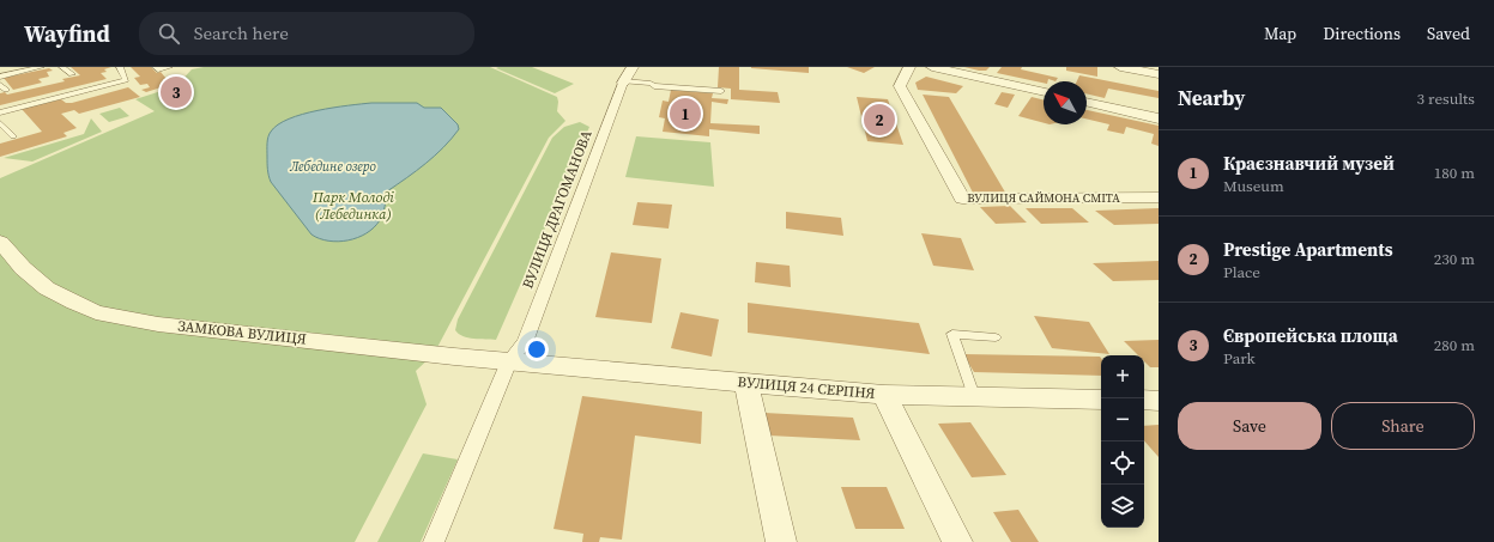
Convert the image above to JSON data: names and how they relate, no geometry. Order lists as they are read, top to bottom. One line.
{"streets":{"street":["ВУЛИЦЯ САЙМОНА СМІТА","ВУЛИЦЯ ДРАГОМАНОВА","ЗАМКОВА ВУЛИЦЯ","ВУЛИЦЯ 24 СЕРПНЯ"]},"crossings":[["ВУЛИЦЯ ДРАГОМАНОВА","ЗАМКОВА ВУЛИЦЯ"],["ВУЛИЦЯ ДРАГОМАНОВА","ВУЛИЦЯ 24 СЕРПНЯ"],["ЗАМКОВА ВУЛИЦЯ","ВУЛИЦЯ 24 СЕРПНЯ"]],"water":["Лебедине озеро"],"parks":["Парк Молоді (Лебединка)"],"north":"top left","page":{"header":"Wayfind","search":"Search here","nav":["Map","Directions","Saved"],"heading":["Nearby","3 results"],"pins":["3","1","2"],"list":[{"mark":"1","name":"Краєзнавчий музей","note":"Museum","value":"180 m"},{"mark":"2","name":"Prestige Apartments","note":"Place","value":"230 m"},{"mark":"3","name":"Європейська площа","note":"Park","value":"280 m"}],"map_buttons":["+","−"],"buttons":["Save","Share"]}}
